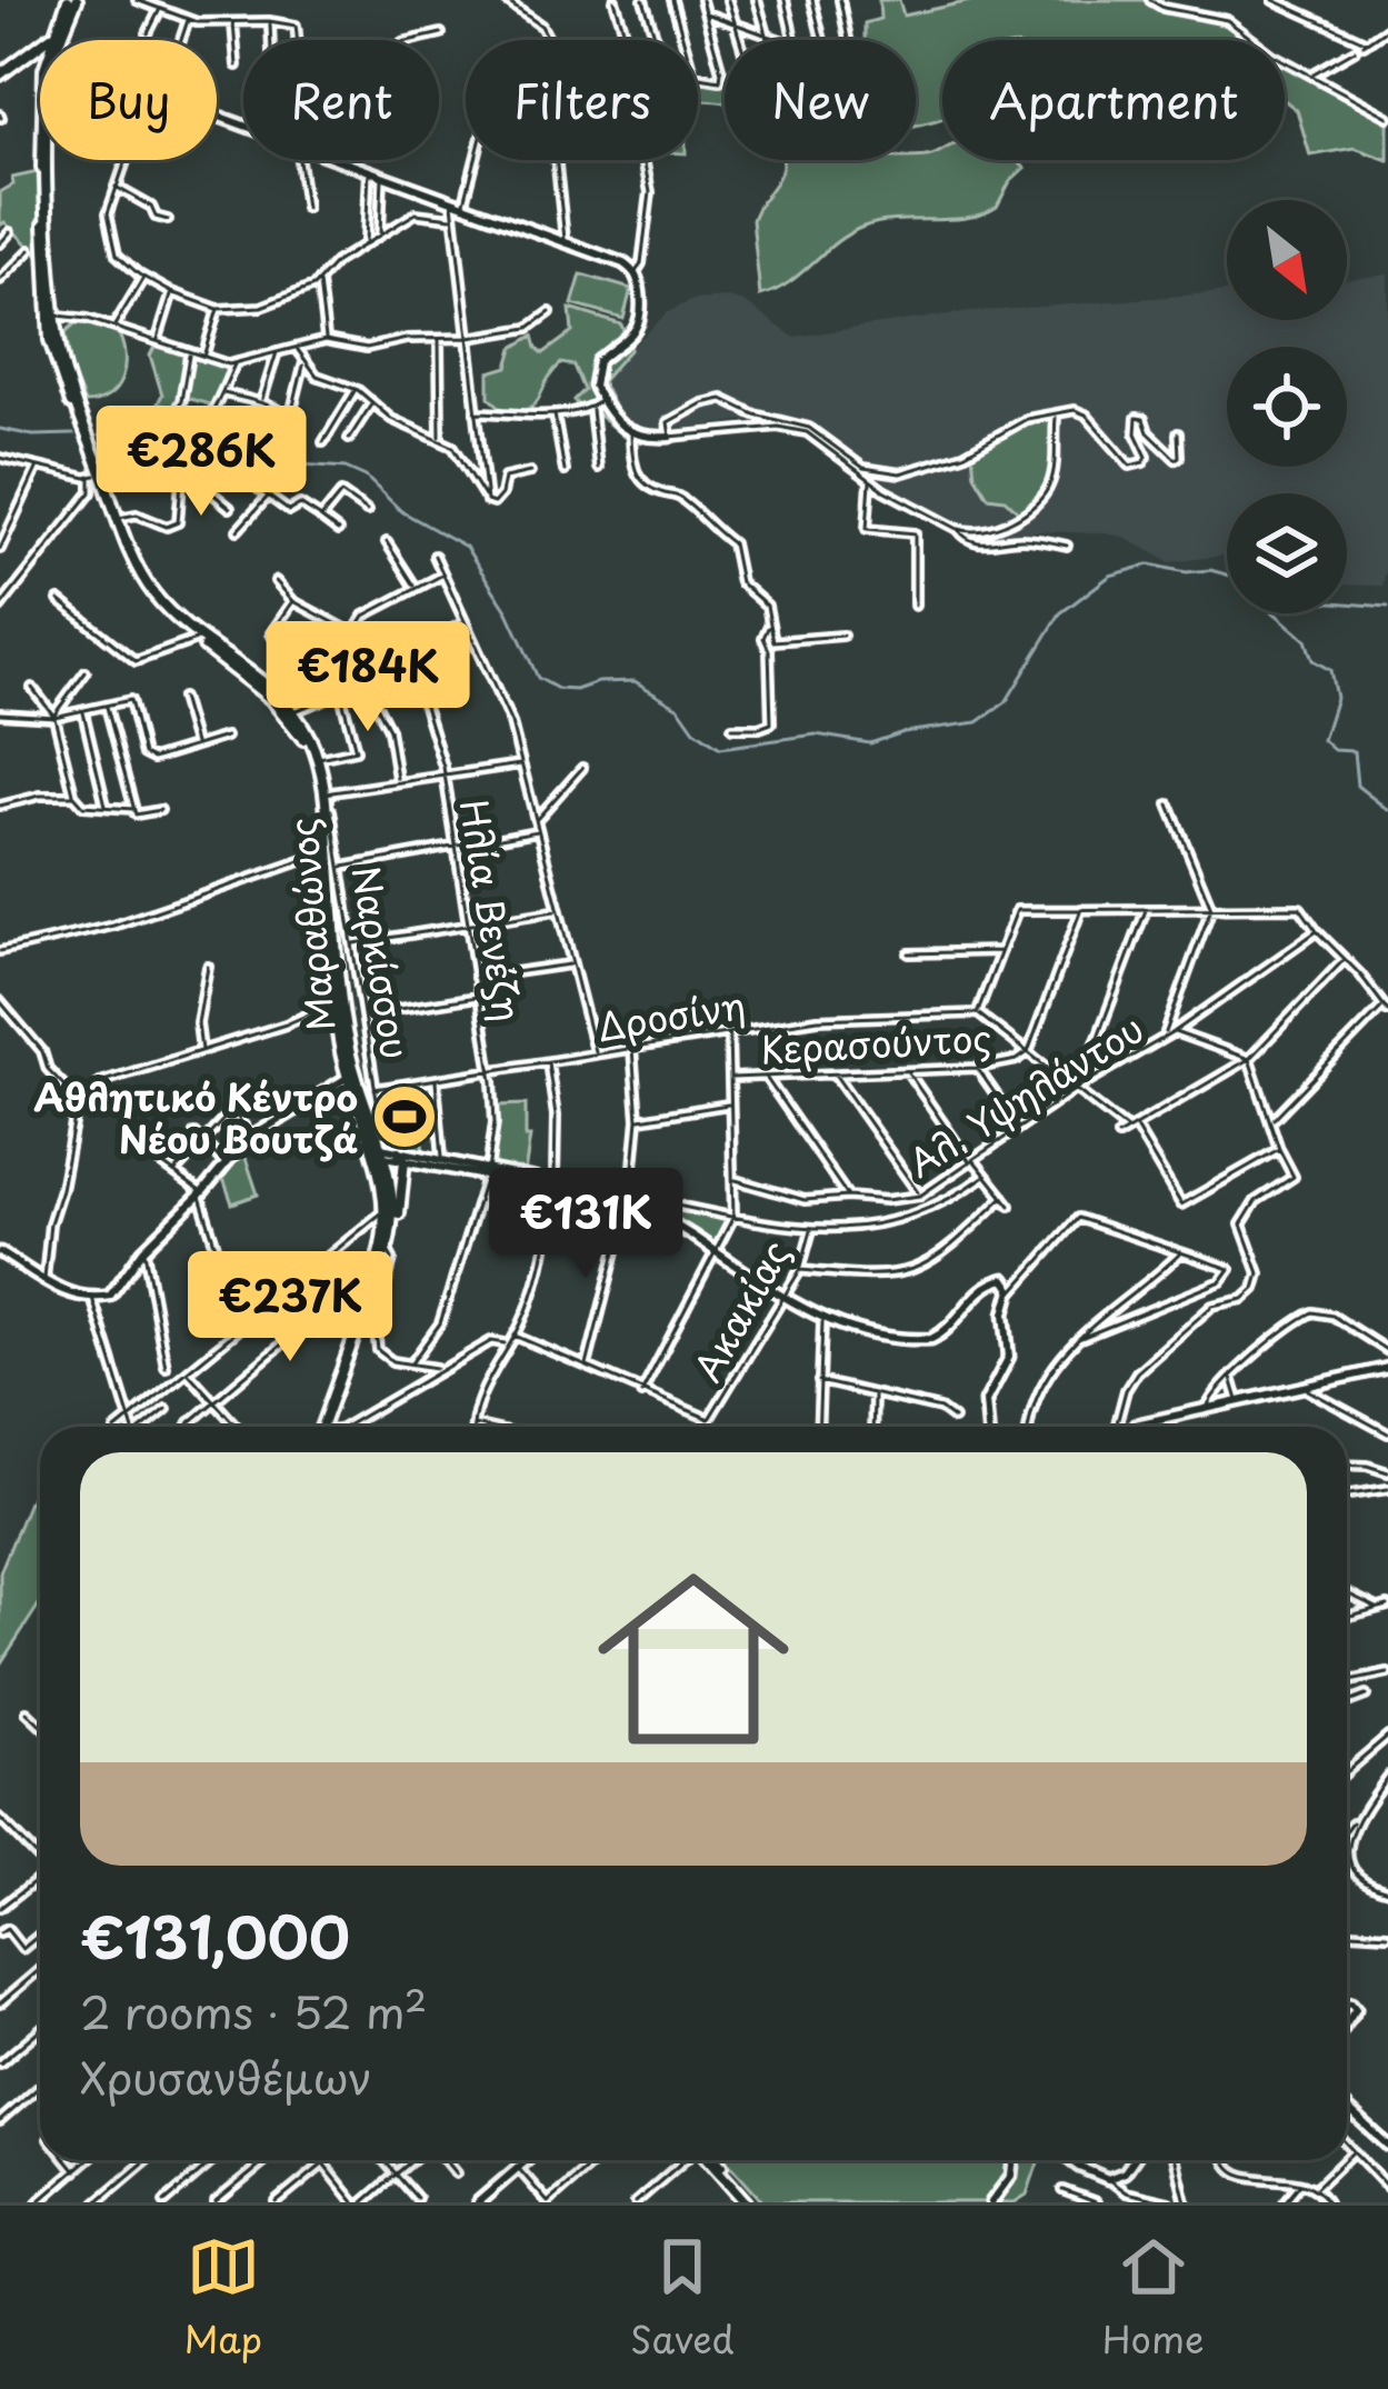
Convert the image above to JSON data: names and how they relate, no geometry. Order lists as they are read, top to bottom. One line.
{"streets":{"main road":["Μαραθώνος"],"street":["Ηλία Βενέζη","Ναρκίσσου","Δροσίνη","Κερασούντος","Αλ. Υψηλάντου","Ακακίας"]},"crossings":[["Ηλία Βενέζη","Δροσίνη"],["Μαραθώνος","Ναρκίσσου"],["Ναρκίσσου","Δροσίνη"]],"places":{"sports":["Αθλητικό Κέντρο Νέου Βουτζά"]},"north":"bottom right","page":{"chip":["Buy","Rent","Filters","New","Apartment"],"price":["€286K","€184K","€131K","€237K"],"list":[{"name":"€131,000","note":"2 rooms · 52 m² · Χρυσανθέμων"}],"tabs":["Map","Saved","Home"]}}
